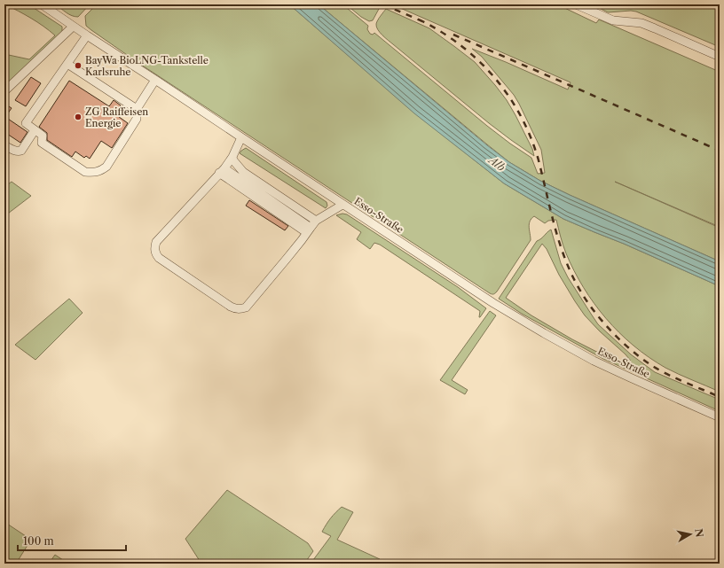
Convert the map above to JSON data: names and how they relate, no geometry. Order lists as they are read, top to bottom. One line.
{"streets":{"street":["Esso-Straße"]},"water":["Alb"],"places":["BayWa BioLNG-Tankstelle Karlsruhe","ZG Raiffeisen Energie"],"scale_bar":"100 m","north":"right"}
